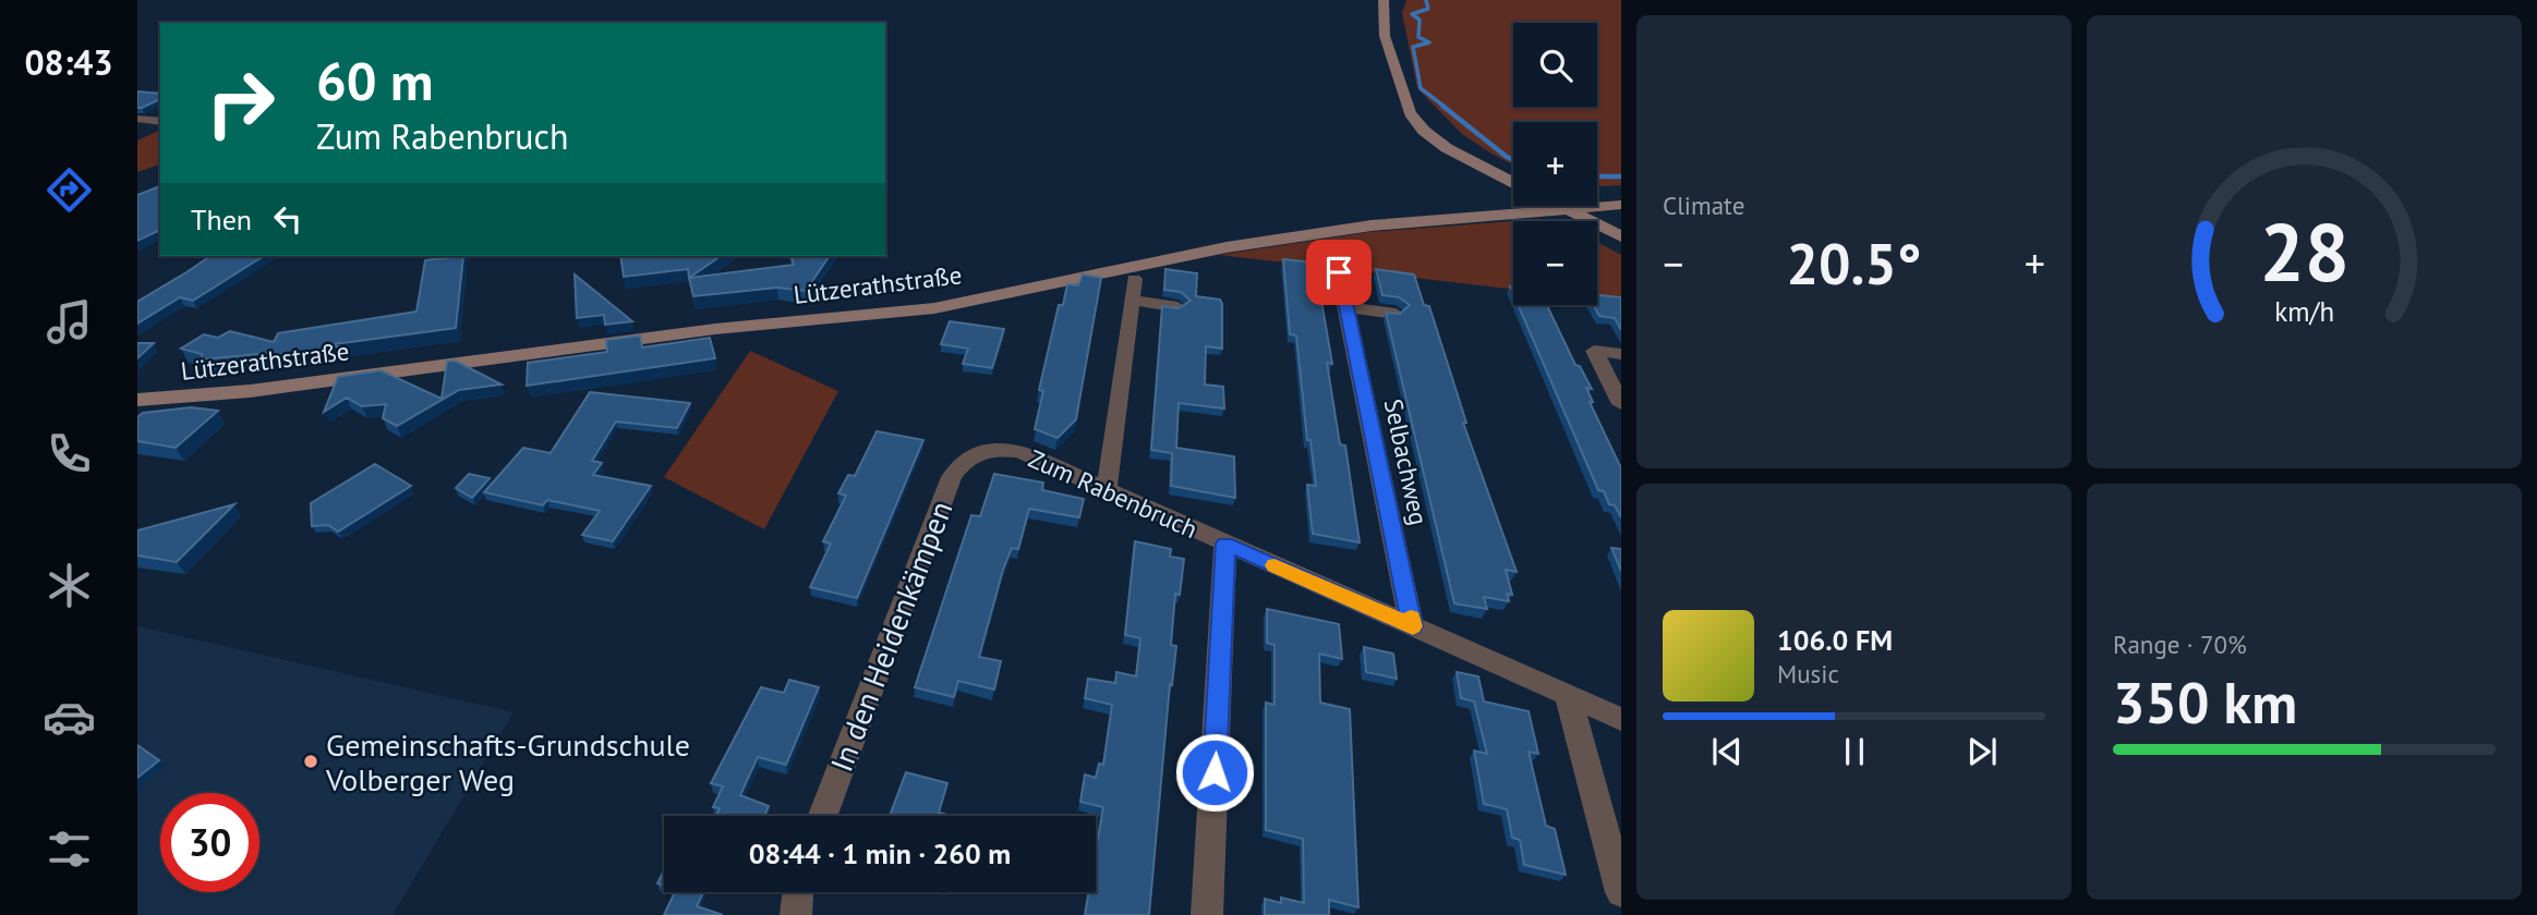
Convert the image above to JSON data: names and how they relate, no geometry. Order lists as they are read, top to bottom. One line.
{"streets":{"street":["Lützerathstraße","Selbachweg","Zum Rabenbruch","In den Heidenkämpen"]},"crossings":[["Selbachweg","Zum Rabenbruch"],["Zum Rabenbruch","In den Heidenkämpen"]],"places":["Gemeinschafts-Grundschule Volberger Weg"],"page":{"tabs":"08:43","tile":["Climate",["Range · 70%","350 km"]],"map_buttons":["+","−"],"turn":["60 m","Zum Rabenbruch"],"then":"Then","heat":["−","20.5°","+"],"song":["106.0 FM","Music"],"limit":"30","trip":"08:44 · 1 min · 260 m","gauge":["28","km/h"]}}
